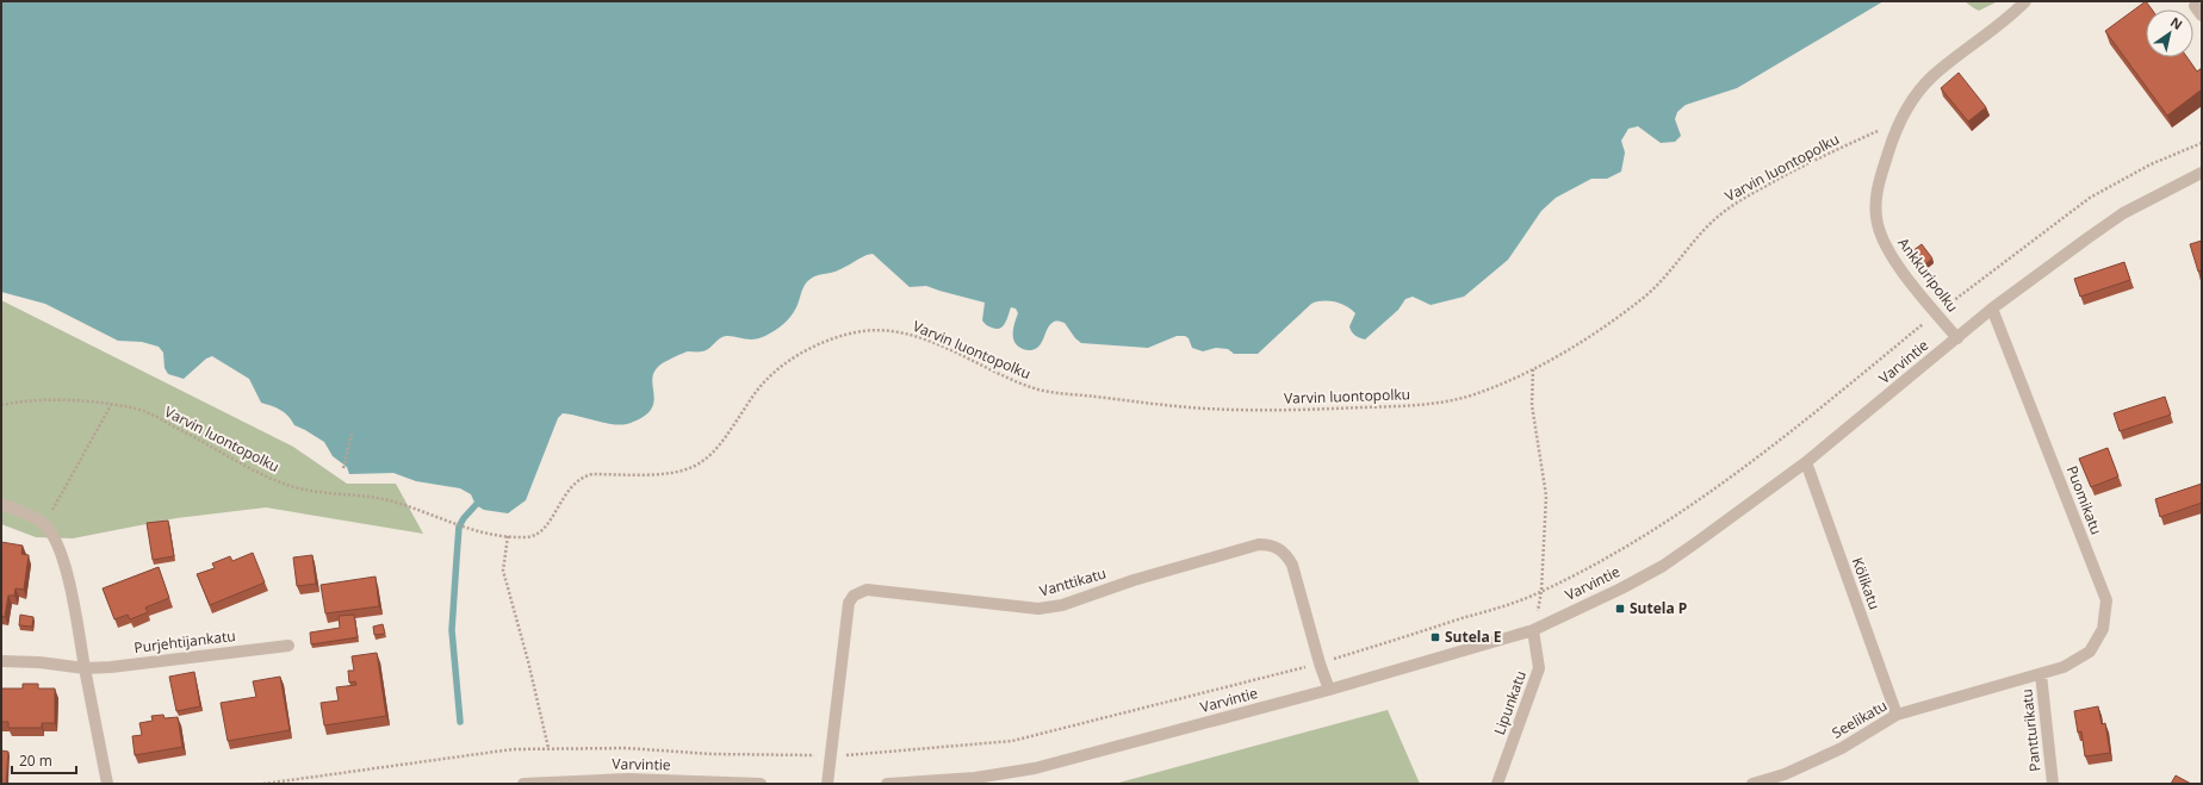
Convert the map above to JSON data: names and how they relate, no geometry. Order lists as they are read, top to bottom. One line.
{"streets":{"street":["Ankkuripolku","Varvintie","Puomikatu","Vanttikatu","Kölikatu","Purjehtijankatu","Lipunkatu","Seelikatu","Pantturikatu"],"path":["Varvin luontopolku"]},"crossings":[["Varvin luontopolku","Ankkuripolku"],["Ankkuripolku","Varvintie"],["Varvintie","Puomikatu"],["Varvintie","Vanttikatu"],["Varvintie","Kölikatu"],["Varvintie","Lipunkatu"],["Puomikatu","Seelikatu"],["Puomikatu","Pantturikatu"],["Kölikatu","Seelikatu"],["Seelikatu","Pantturikatu"]],"places":{"transit":["Sutela P","Sutela E"]},"scale_bar":"20 m","north":"top right"}
